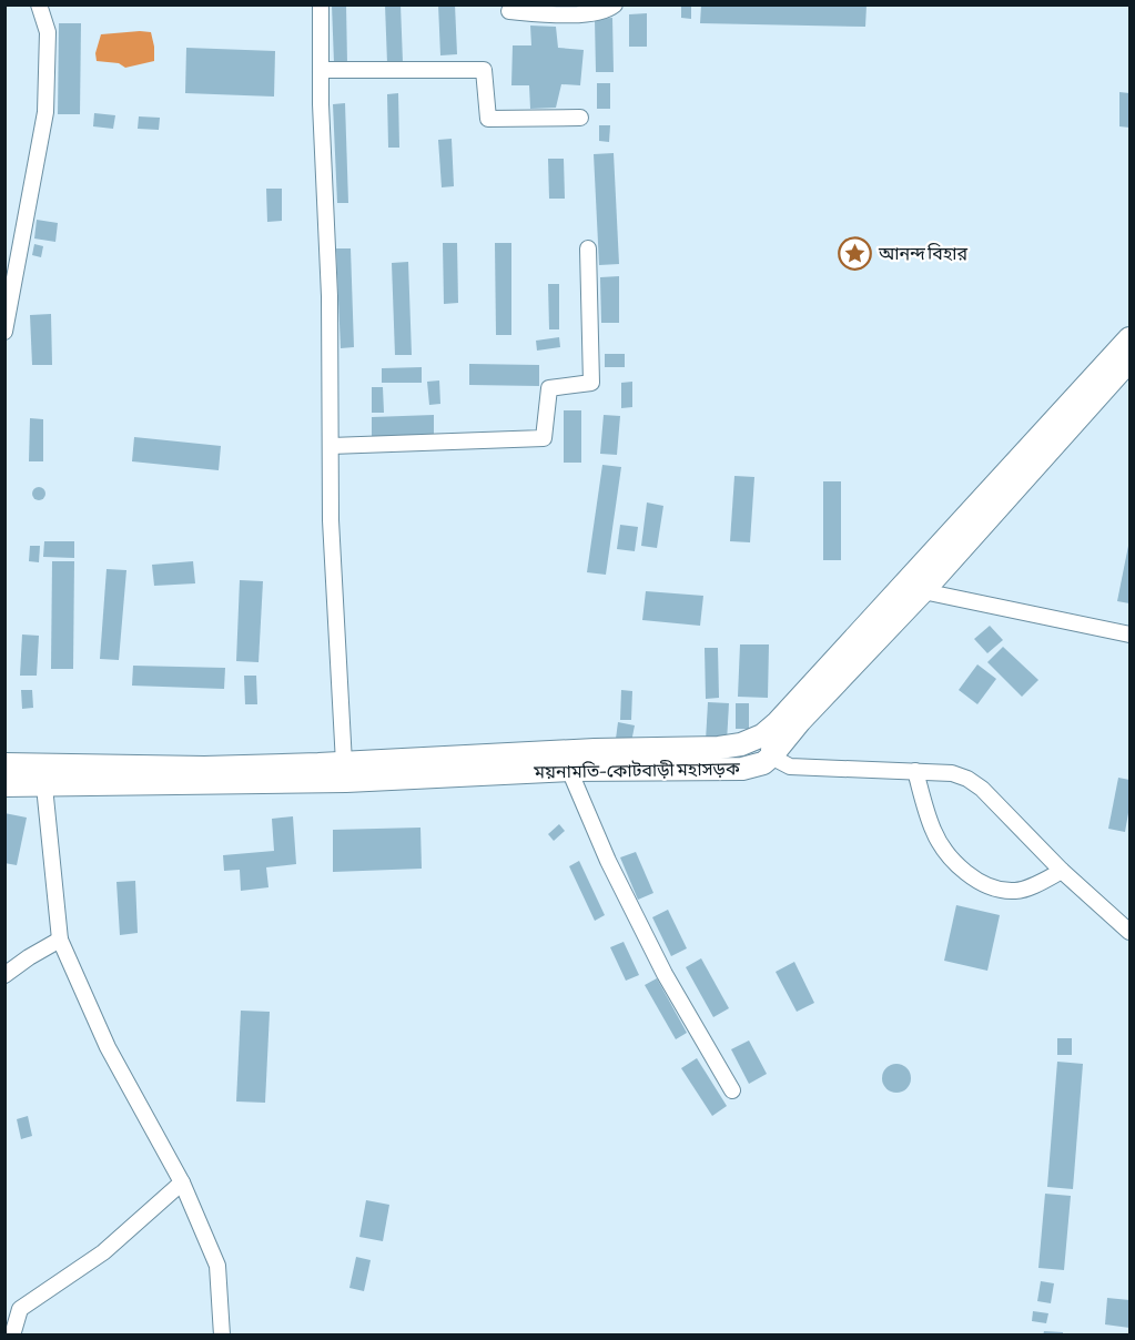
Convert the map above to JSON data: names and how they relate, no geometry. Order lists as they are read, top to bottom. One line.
{"streets":{"main road":["ময়নামতি–কোটবাড়ী মহাসড়ক"]},"places":{"place":["আনন্দ বিহার"]}}
